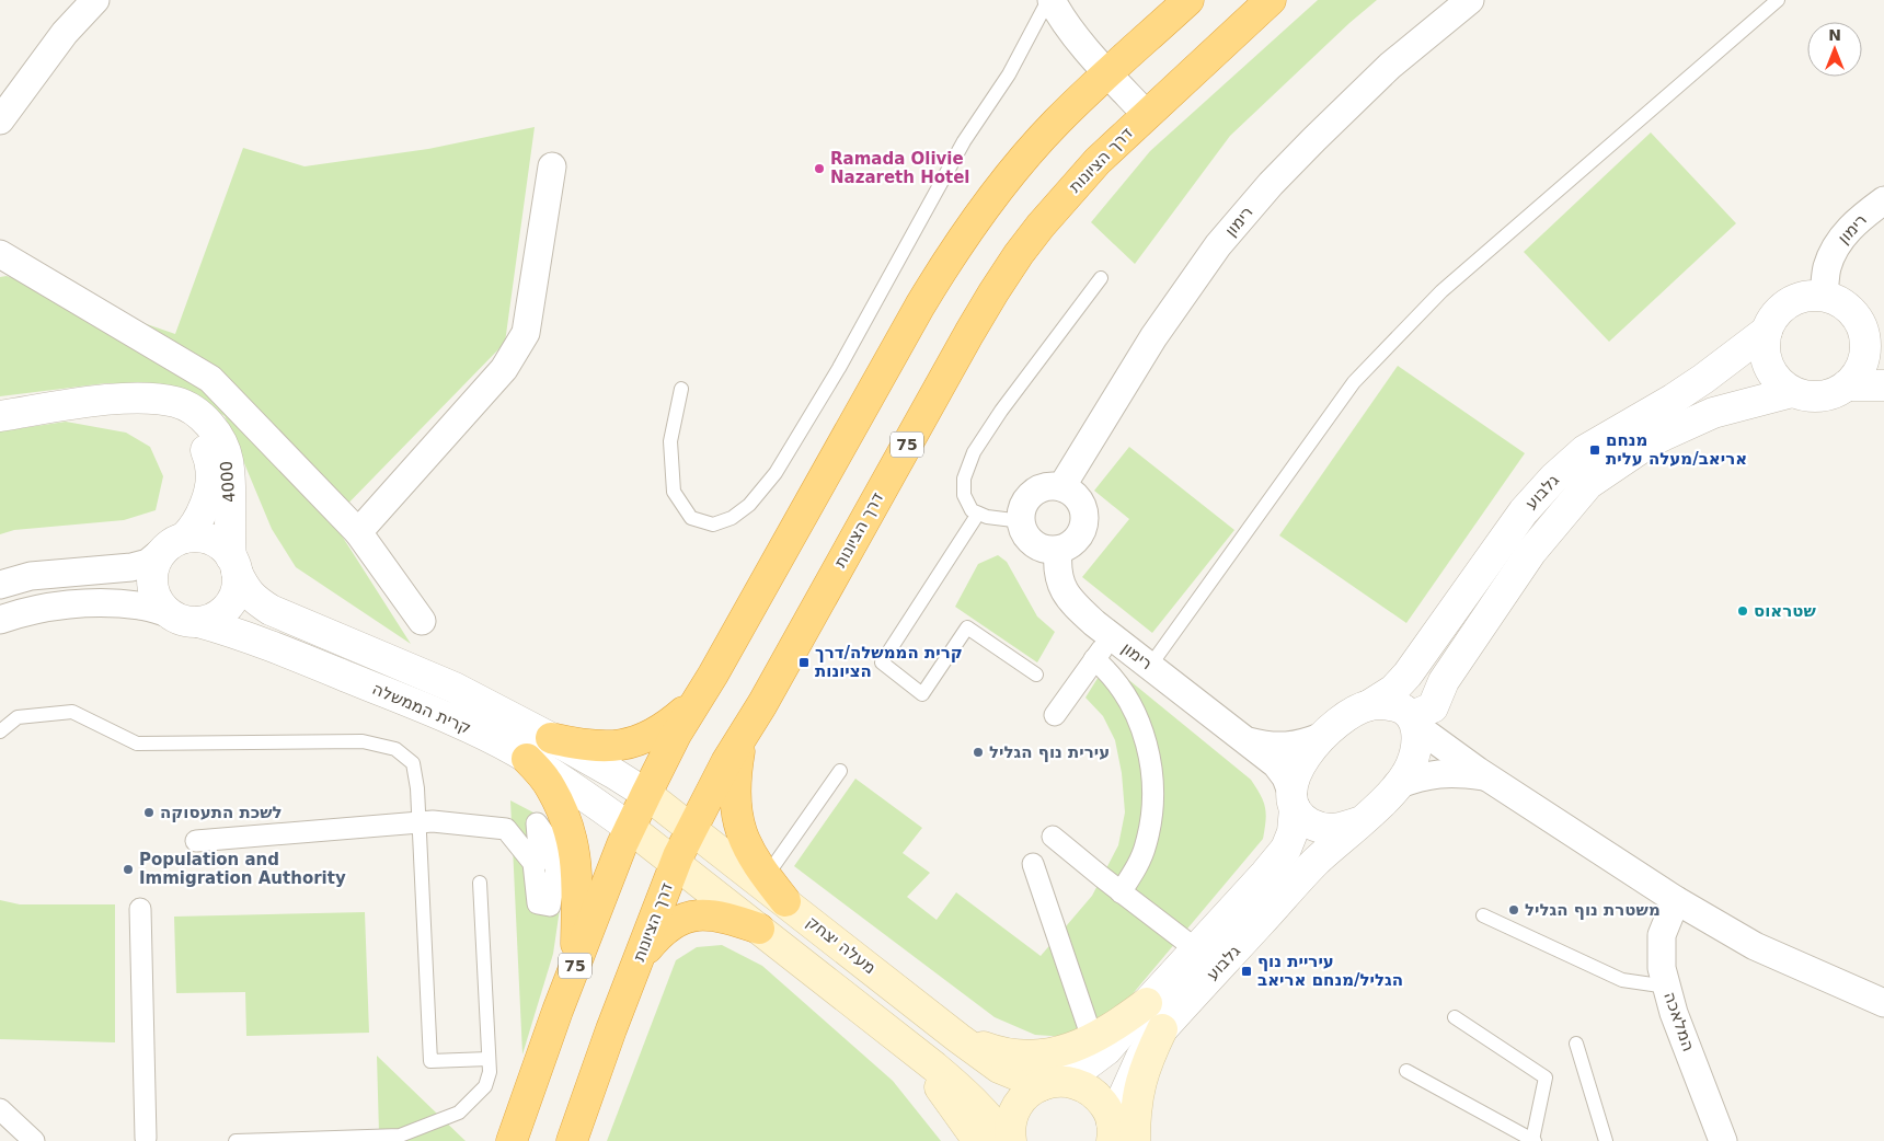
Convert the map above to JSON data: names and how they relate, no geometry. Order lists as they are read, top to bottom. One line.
{"streets":{"highway":["דרך הציונות","75"],"main road":["מעלה יצחק"],"street":["רימון","4000","גלבוע","קרית הממשלה","המלאכה"]},"crossings":[["דרך הציונות","מעלה יצחק"],["רימון","גלבוע"],["75","קרית הממשלה"],["75","מעלה יצחק"],["4000","קרית הממשלה"],["גלבוע","מעלה יצחק"],["קרית הממשלה","מעלה יצחק"]],"places":{"other":["Ramada Olivie Nazareth Hotel","שטראוס","עירית נוף הגליל","לשכת התעסוקה","Population and Immigration Authority","משטרת נוף הגליל"],"transit":["מנחם אריאב/מעלה עלית","קרית הממשלה/דרך הציונות","עיריית נוף הגליל/מנחם אריאב"]},"north":"top"}
